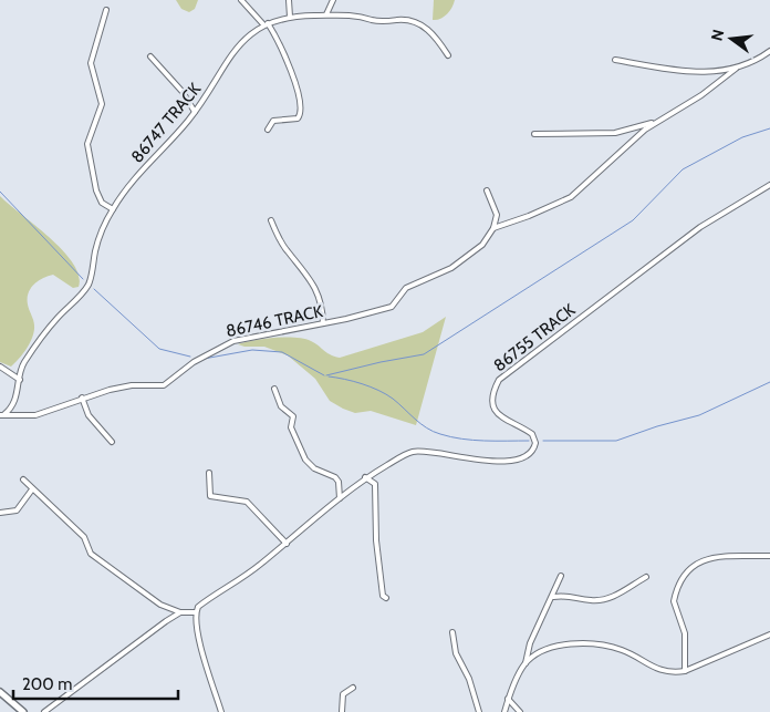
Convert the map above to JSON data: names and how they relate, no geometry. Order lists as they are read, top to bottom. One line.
{"streets":{"street":["86747 TRACK","86746 TRACK","86755 TRACK"]},"crossings":[["86747 TRACK","86746 TRACK"]],"scale_bar":"200 m","north":"left"}
